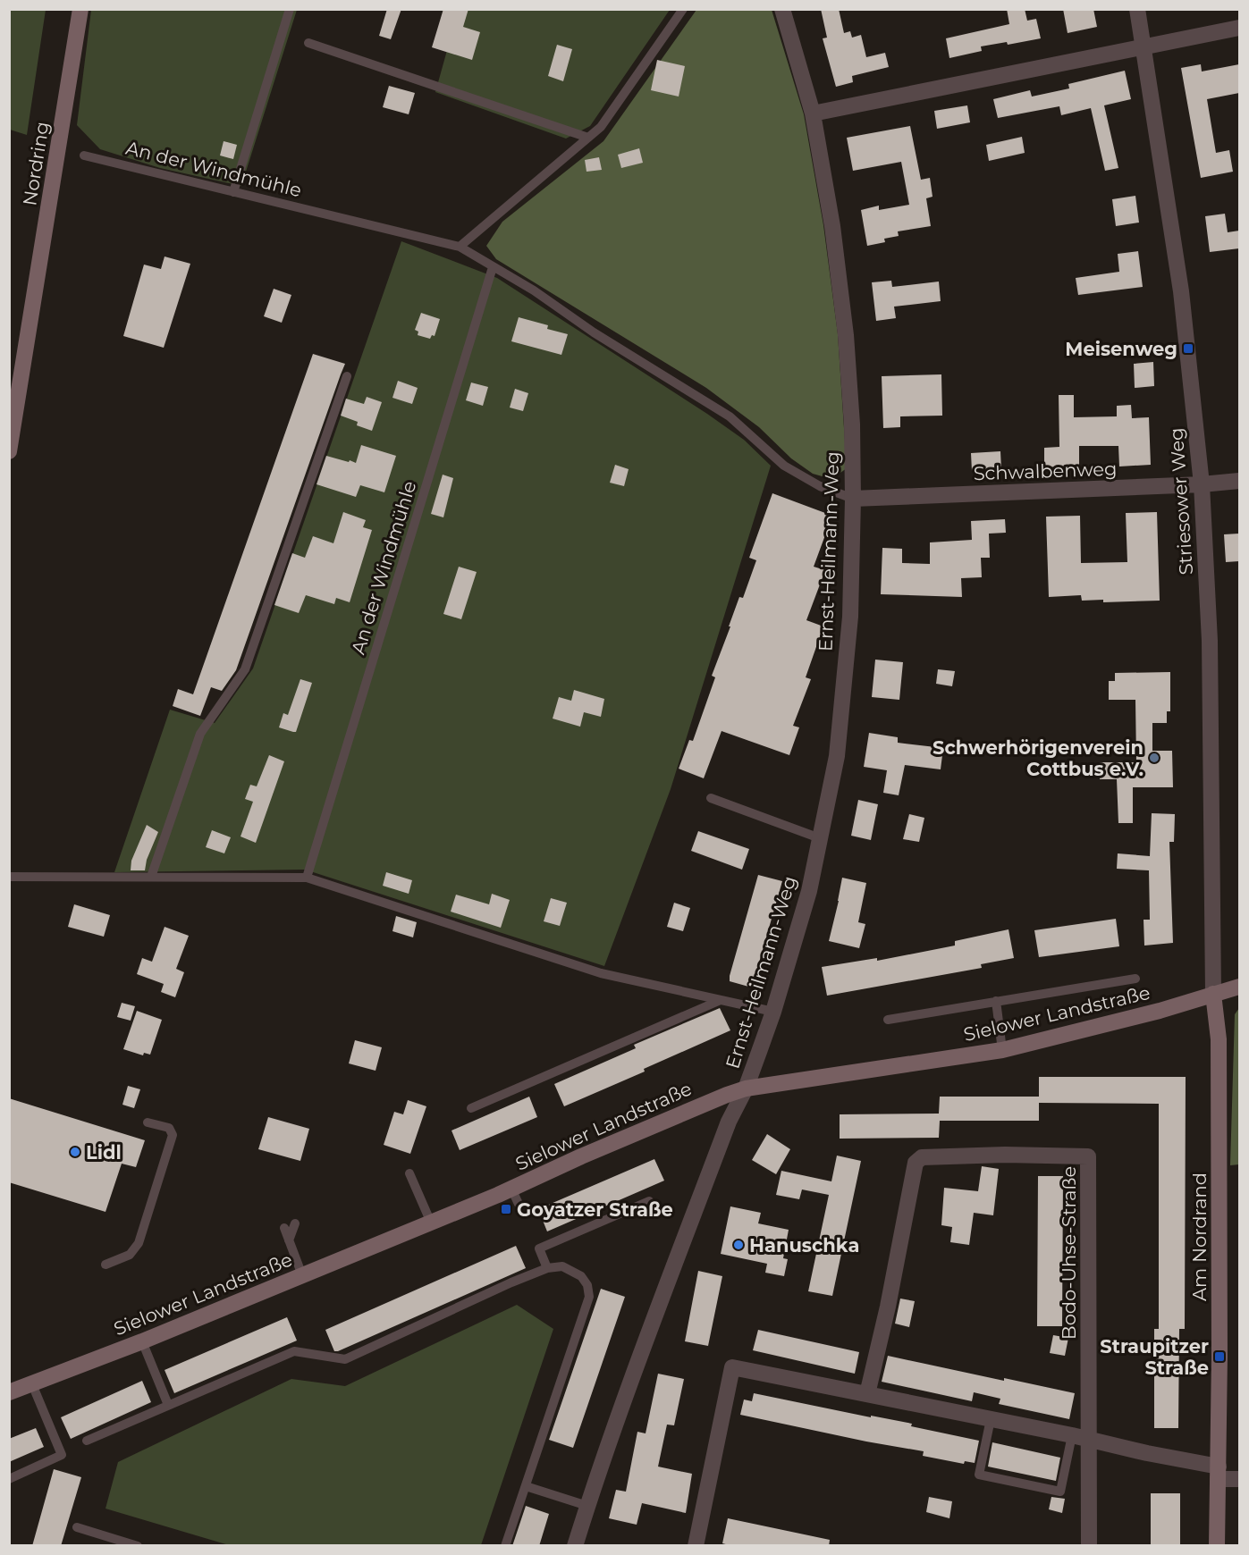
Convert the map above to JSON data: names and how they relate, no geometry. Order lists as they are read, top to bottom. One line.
{"streets":{"main road":["Nordring","Sielower Landstraße","Am Nordrand"],"street":["Schwalbenweg","Striesower Weg","Ernst-Heilmann-Weg","Bodo-Uhse-Straße"],"lane":["An der Windmühle"]},"crossings":[["An der Windmühle","Schwalbenweg"],["An der Windmühle","Ernst-Heilmann-Weg"],["Schwalbenweg","Striesower Weg"],["Schwalbenweg","Ernst-Heilmann-Weg"],["Striesower Weg","Sielower Landstraße"],["Striesower Weg","Am Nordrand"],["Ernst-Heilmann-Weg","Sielower Landstraße"],["Sielower Landstraße","Am Nordrand"]],"places":{"transit":["Meisenweg","Goyatzer Straße","Straupitzer Straße"],"other":["Schwerhörigenverein Cottbus e.V.","Lidl","Hanuschka"]}}
